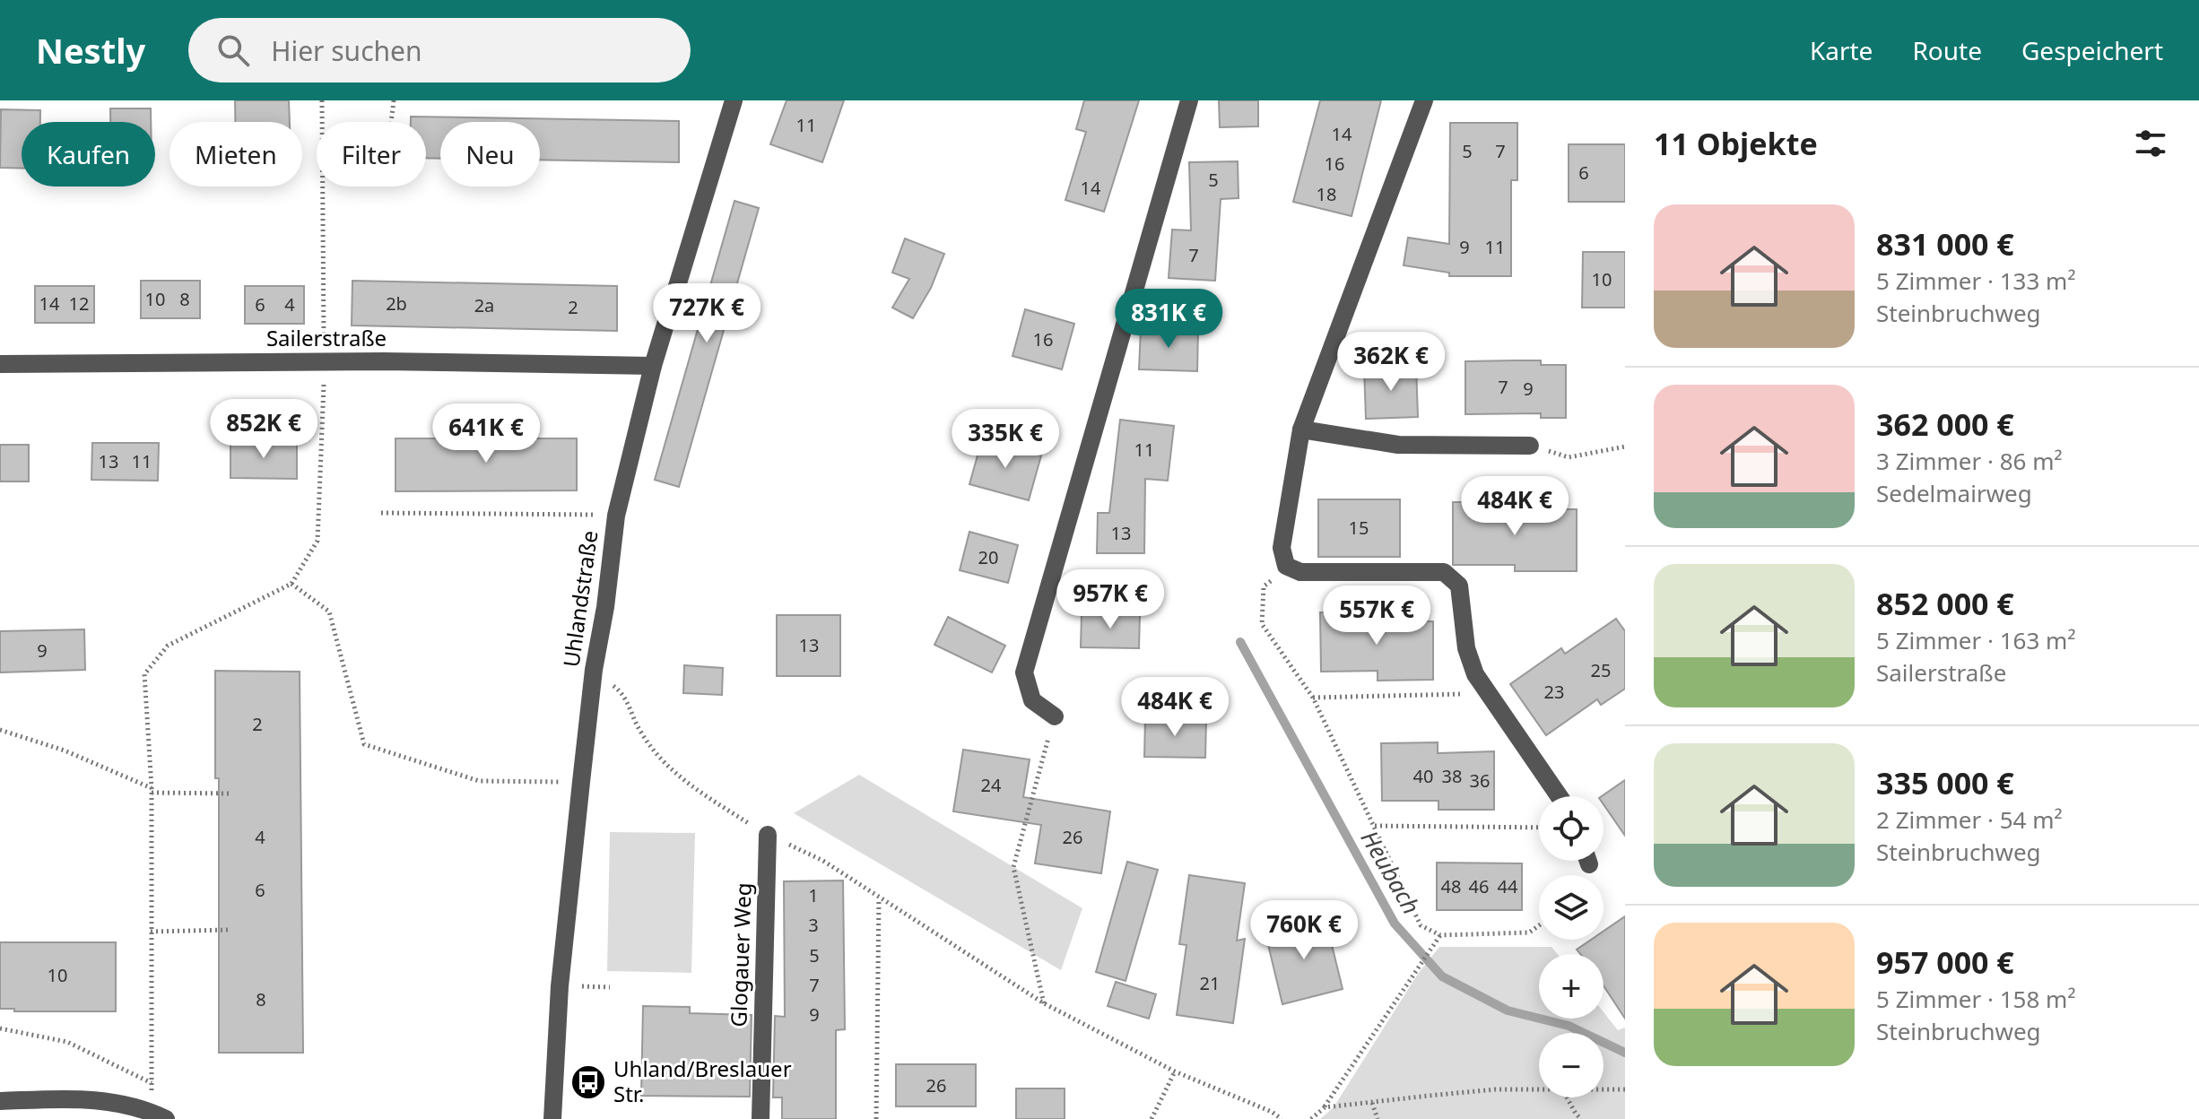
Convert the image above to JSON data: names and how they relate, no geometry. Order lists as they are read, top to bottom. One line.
{"streets":{"street":["Sailerstraße","Uhlandstraße","Glogauer Weg"]},"crossings":[["Sailerstraße","Uhlandstraße"]],"water":["Heubach"],"places":{"bus stop":["Uhland/Breslauer Str."]},"house_numbers":["11","14","5","7","16","6","5","14","18","9","11","7","10","10","8","14","12","2b","6","4","2a","2","16","7","9","11","13","11","15","13","20","13","9","25","23","2","40","38","36","24","4","26","48","46","44","6","1","3","5","10","21","7","8","9","26"],"page":{"header":"Nestly","search":"Hier suchen","nav":["Karte","Route","Gespeichert"],"heading":"11 Objekte","chip":["Kaufen","Mieten","Filter","Neu"],"list":[{"name":"831 000 €","note":"5 Zimmer · 133 m² · Steinbruchweg"},{"name":"362 000 €","note":"3 Zimmer · 86 m² · Sedelmairweg"},{"name":"852 000 €","note":"5 Zimmer · 163 m² · Sailerstraße"},{"name":"335 000 €","note":"2 Zimmer · 54 m² · Steinbruchweg"},{"name":"957 000 €","note":"5 Zimmer · 158 m² · Steinbruchweg"}],"price":["727K €","831K €","362K €","852K €","641K €","335K €","484K €","957K €","557K €","484K €","760K €"],"map_buttons":["+","−"]}}
